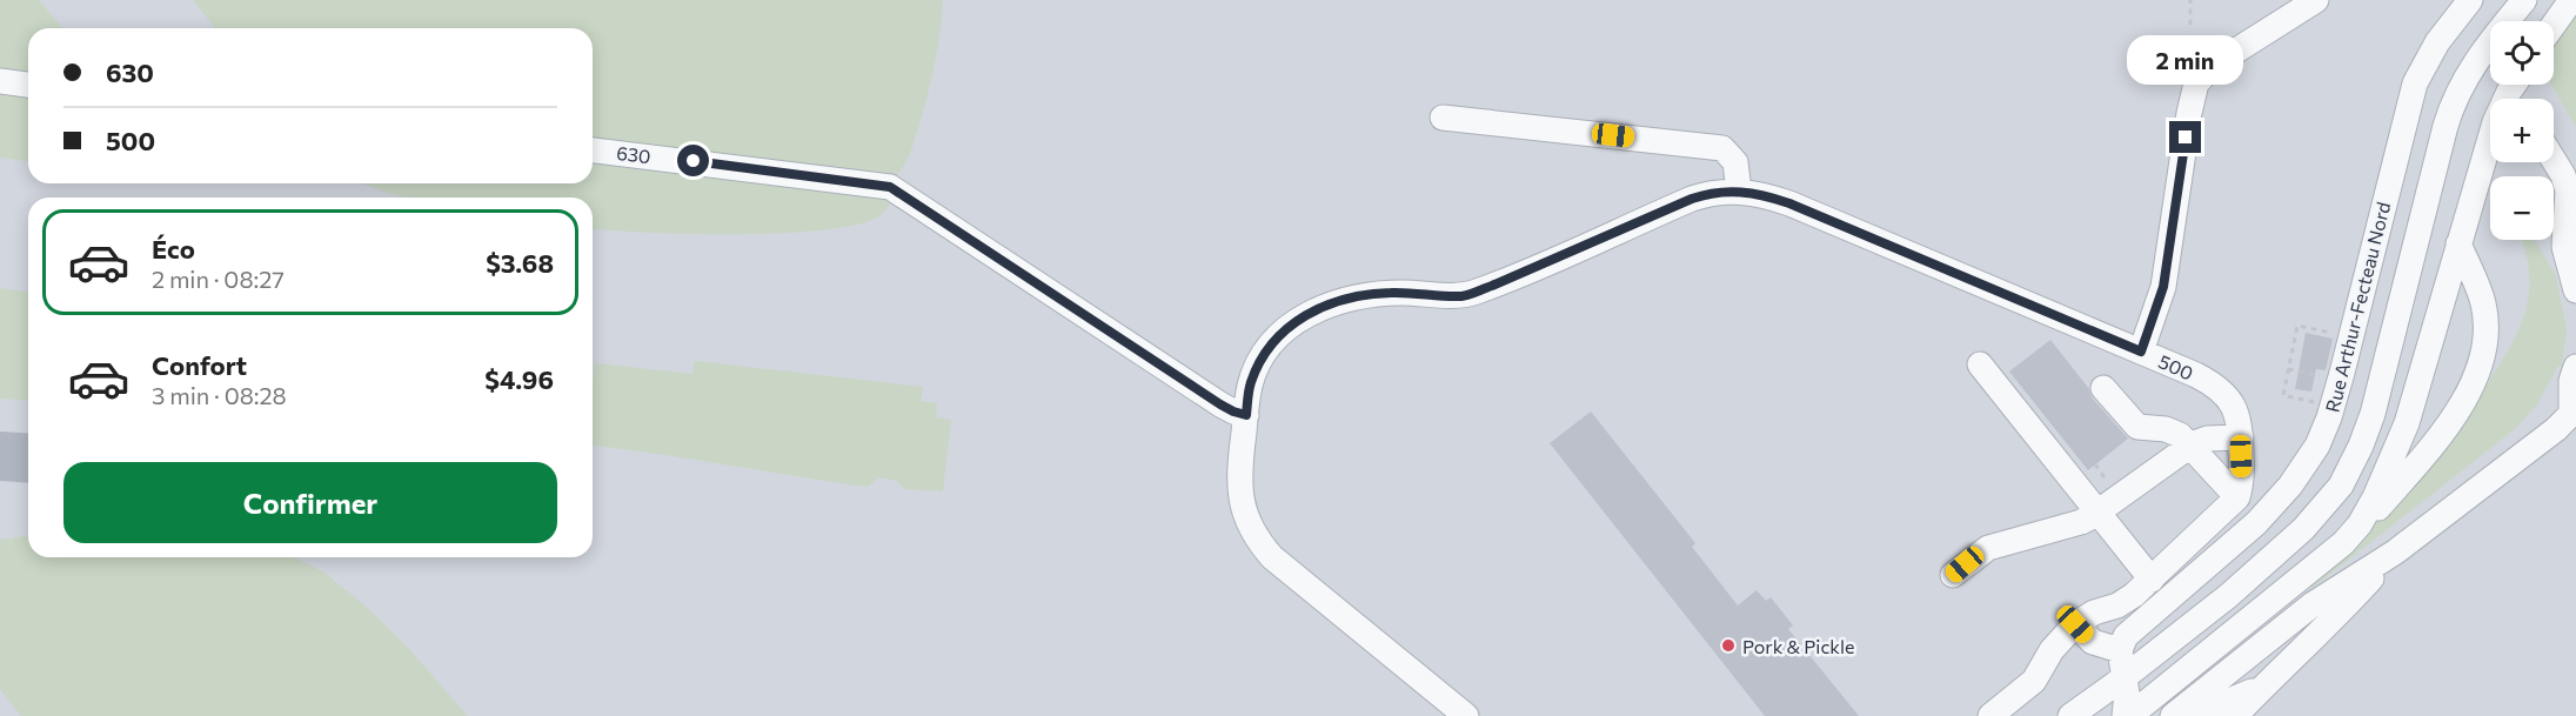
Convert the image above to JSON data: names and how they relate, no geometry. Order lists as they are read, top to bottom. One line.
{"streets":{"street":["630","Rue Arthur-Fecteau Nord","500"]},"crossings":[["630","500"]],"places":["Pork & Pickle"],"page":{"map_buttons":["+","−"],"banner":["630","500"],"bubble":"2 min","list":[{"name":"Éco","note":"2 min · 08:27","value":"$3.68"},{"name":"Confort","note":"3 min · 08:28","value":"$4.96"}],"buttons":"Confirmer"}}
